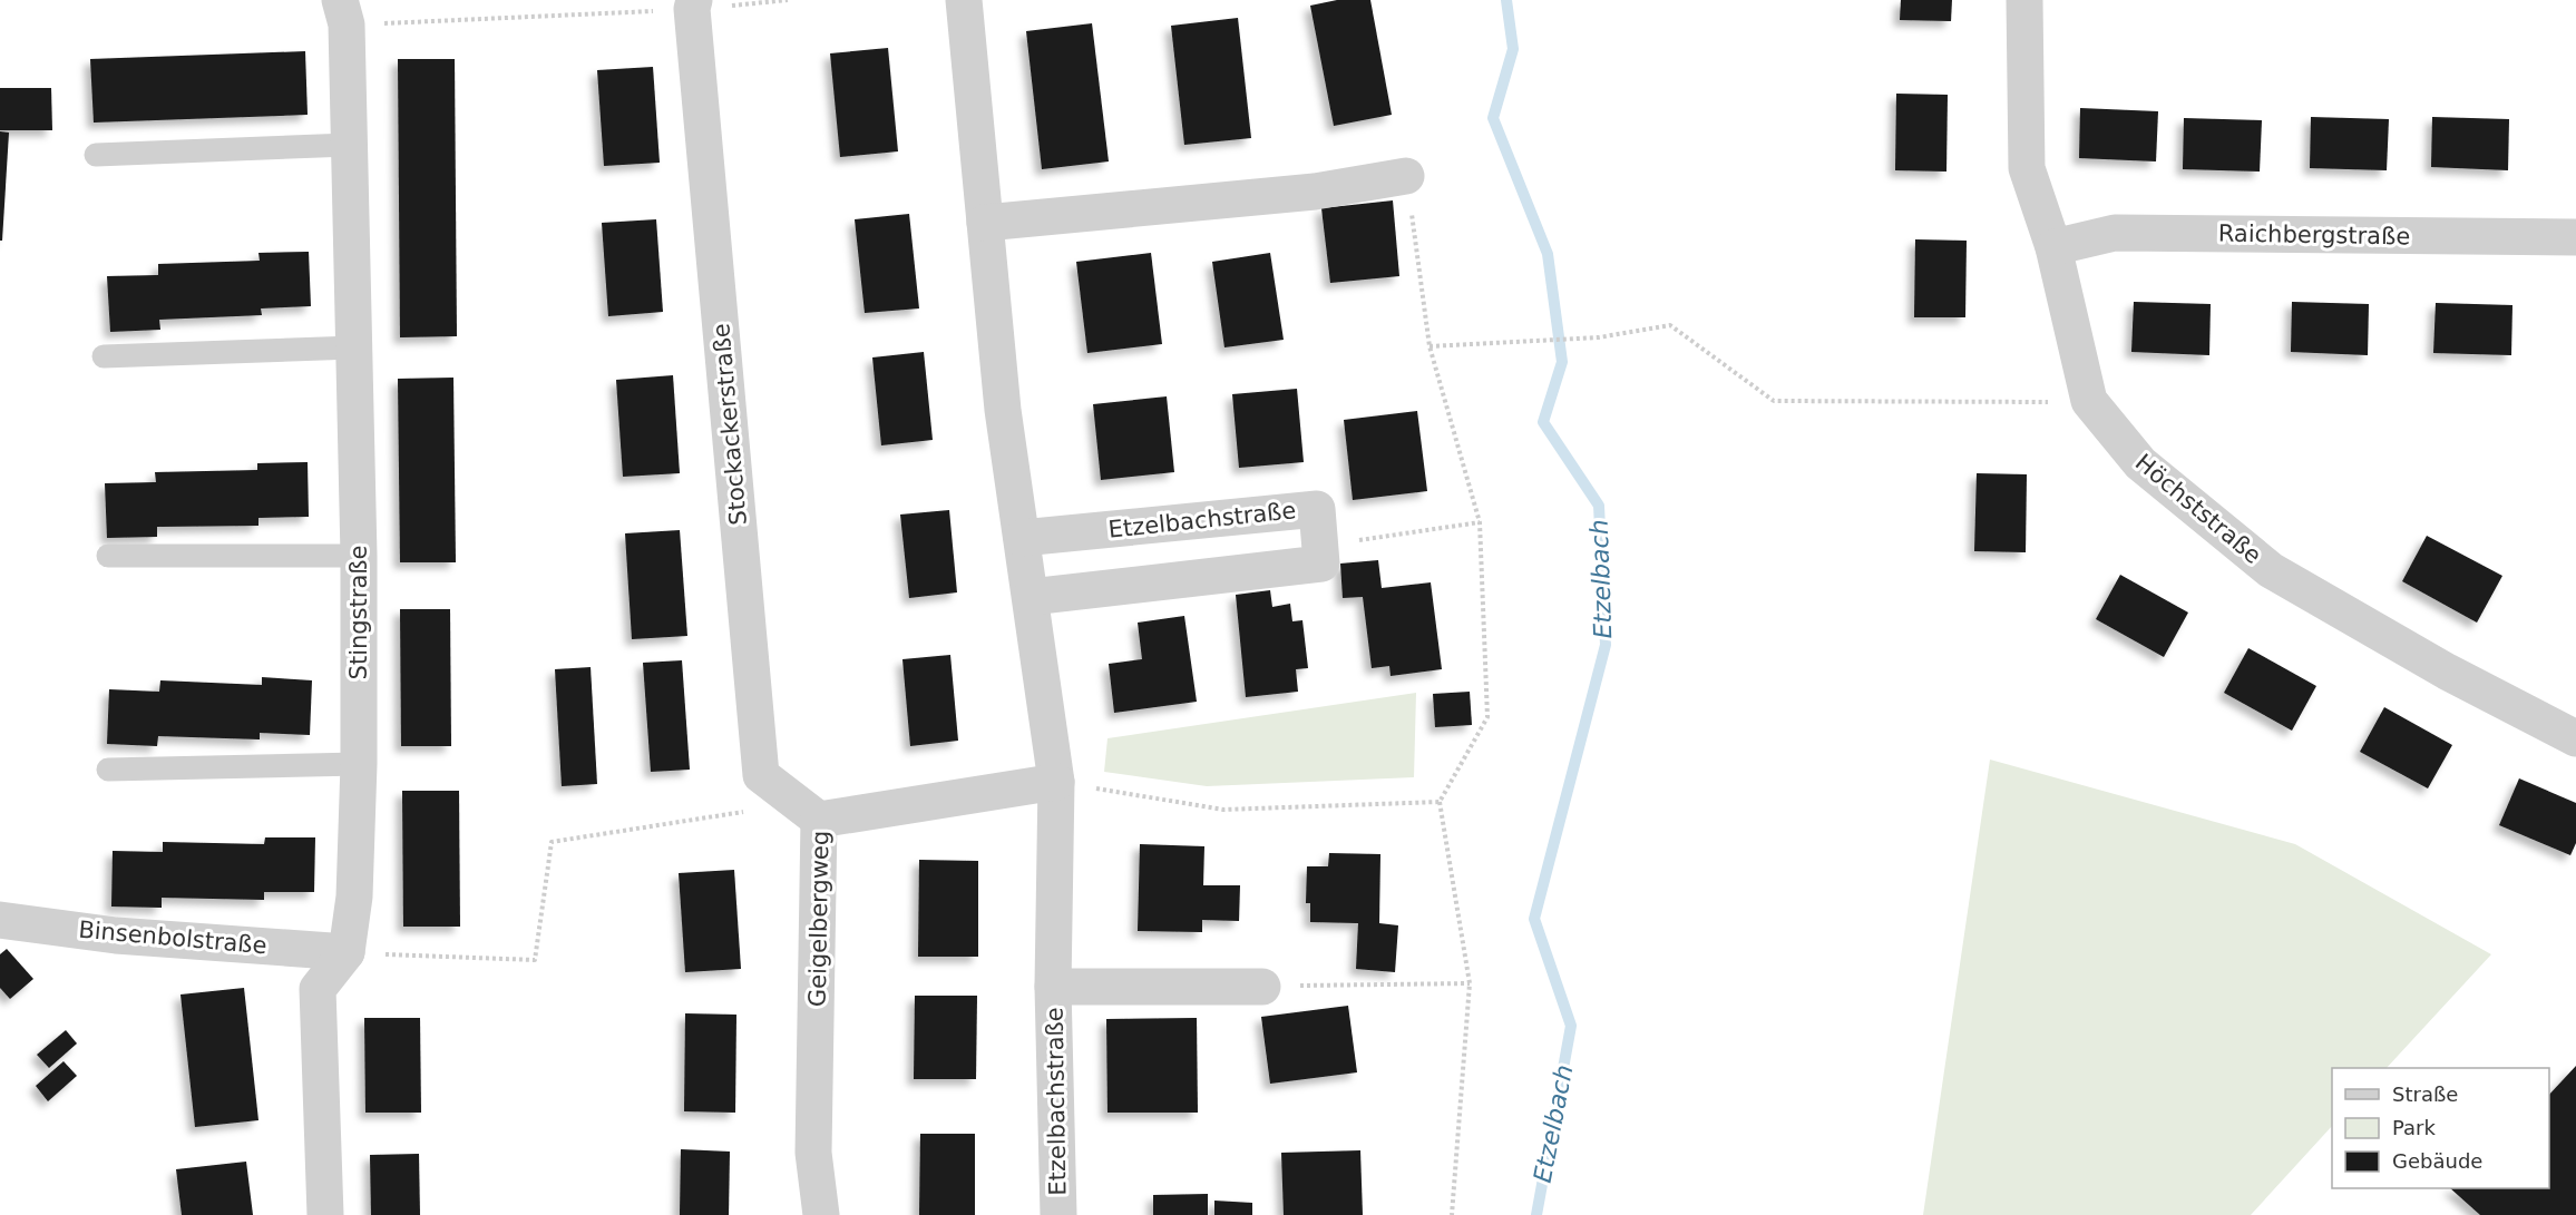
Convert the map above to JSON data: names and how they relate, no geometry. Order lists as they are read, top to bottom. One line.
{"streets":{"street":["Raichbergstraße","Stockackerstraße","Höchststraße","Etzelbachstraße","Stingstraße","Geigelbergweg","Binsenbolstraße"]},"crossings":[["Raichbergstraße","Höchststraße"],["Stockackerstraße","Geigelbergweg"],["Etzelbachstraße","Geigelbergweg"],["Stingstraße","Binsenbolstraße"]],"water":["Etzelbach"],"legend":["Straße","Park","Gebäude"]}
